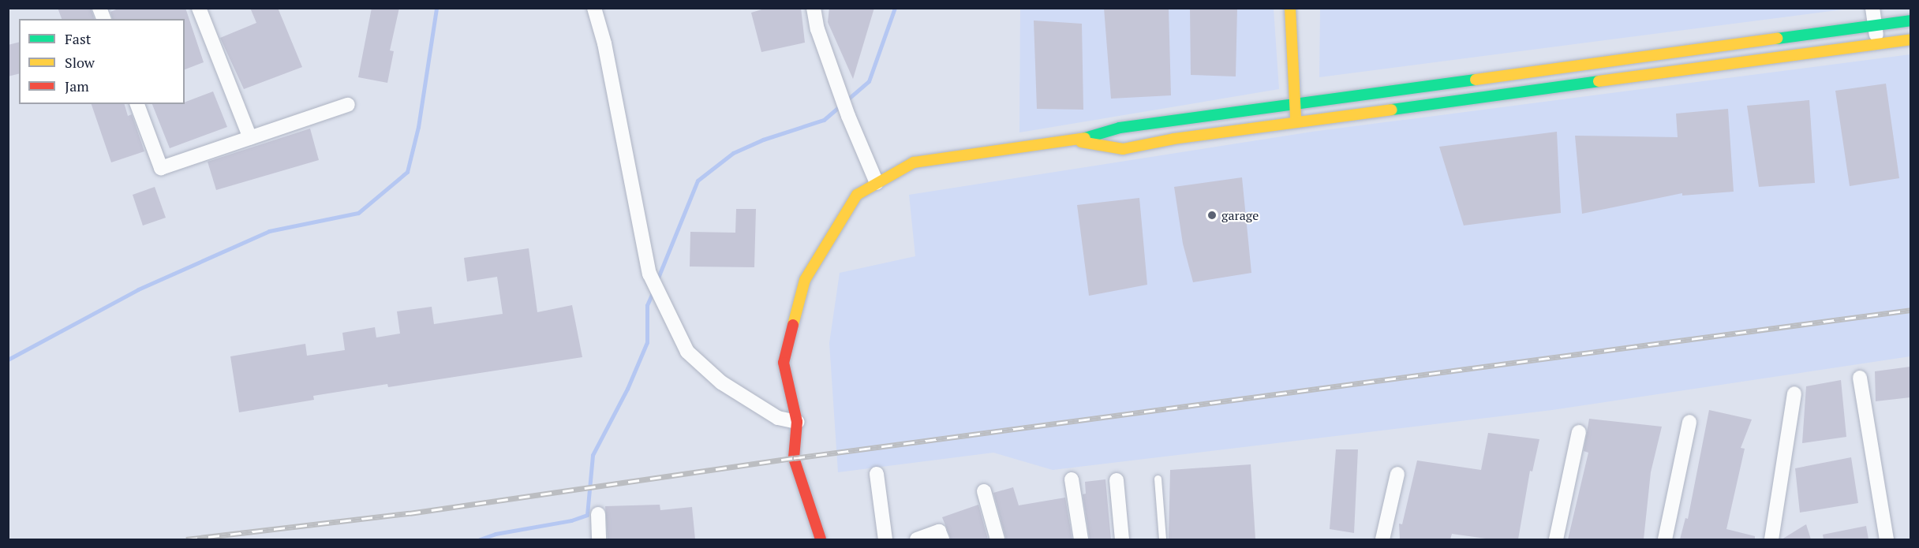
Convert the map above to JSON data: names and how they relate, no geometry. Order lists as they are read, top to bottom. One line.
{"places":["garage"],"legend":["Fast","Slow","Jam"]}
